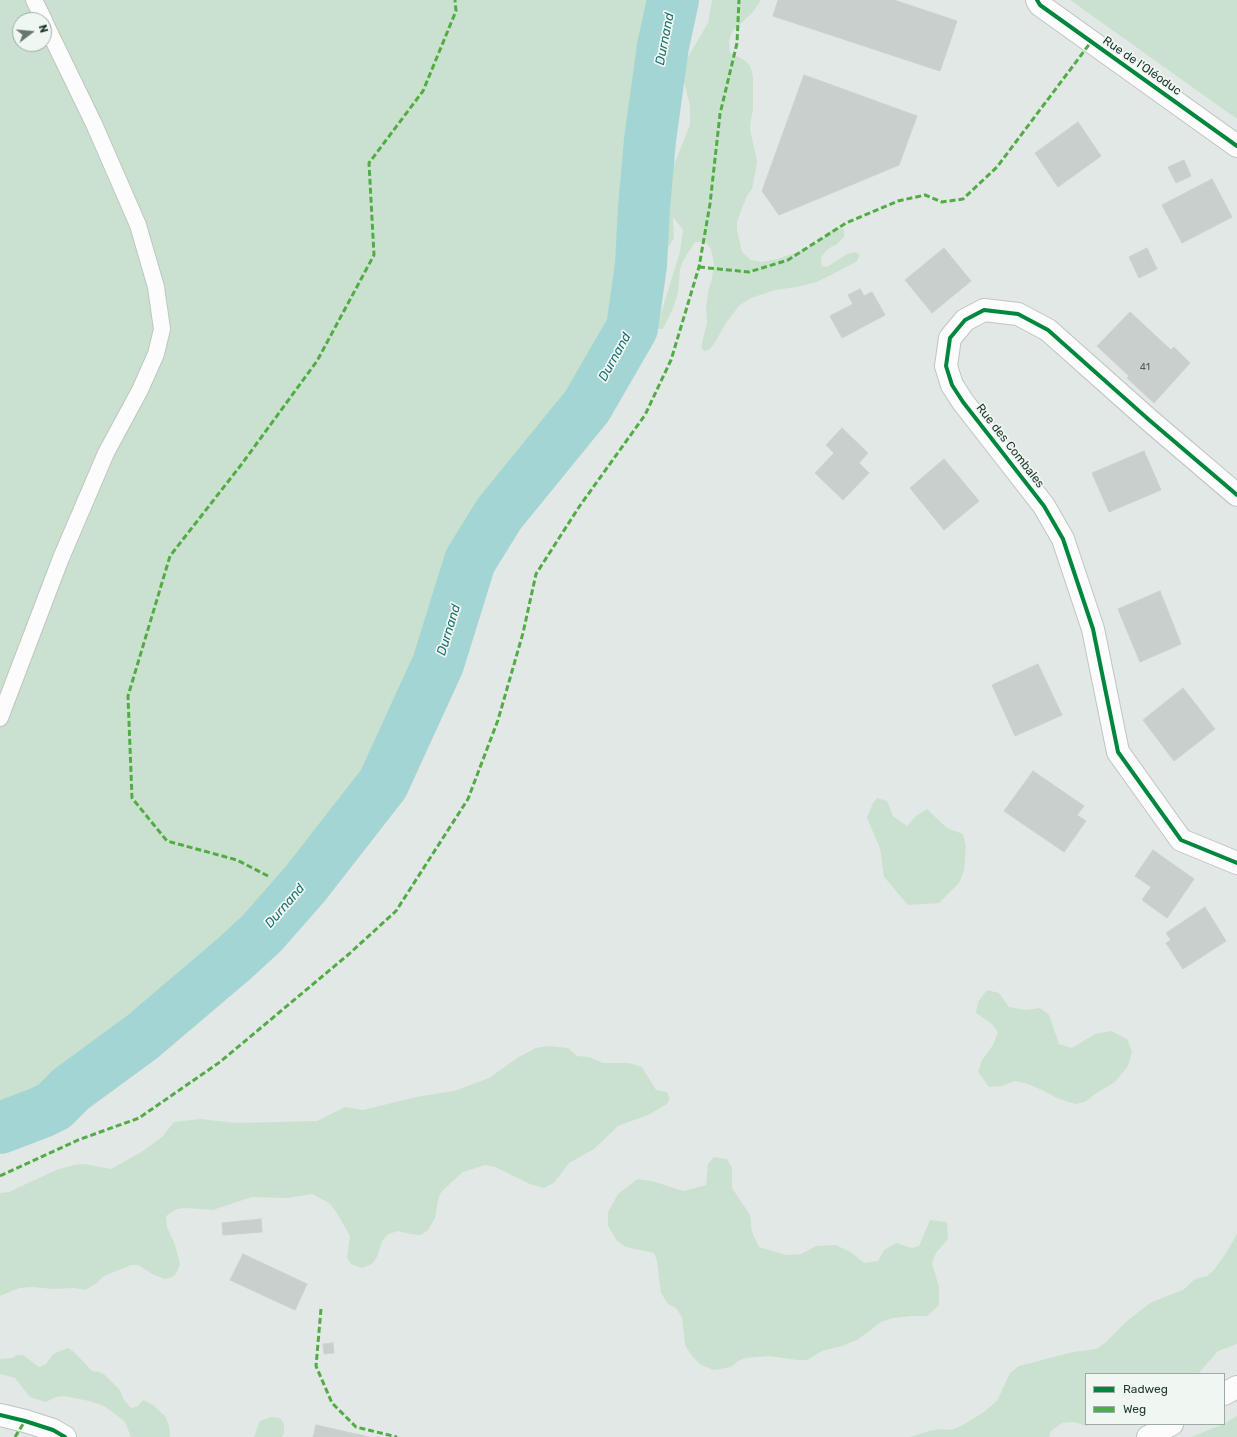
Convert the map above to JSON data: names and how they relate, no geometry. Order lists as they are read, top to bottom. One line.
{"streets":{"street":["Rue de l'Oléoduc","Rue des Combales"]},"water":["Durnand"],"house_numbers":["41"],"legend":["Radweg","Weg"],"north":"right"}
